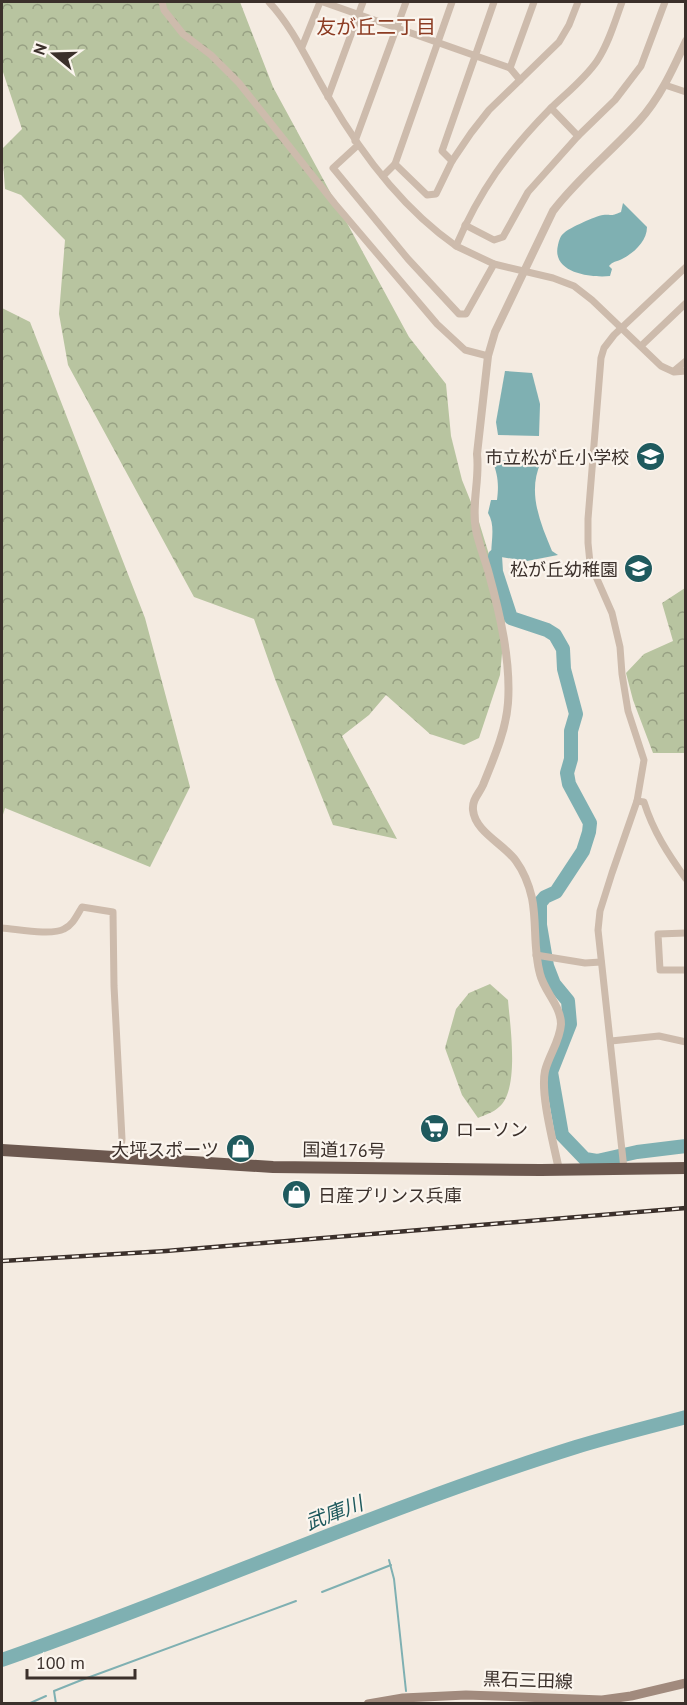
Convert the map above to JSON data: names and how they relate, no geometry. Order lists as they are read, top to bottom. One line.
{"streets":{"highway":["国道176号"],"main road":["黒石三田線"]},"districts":["友が丘二丁目"],"water":["武庫川"],"places":{"school or university":["市立松が丘小学校","松が丘幼稚園"],"supermarket":["ローソン"],"shop":["大坪スポーツ","日産プリンス兵庫"]},"scale_bar":"100 m","north":"left"}
